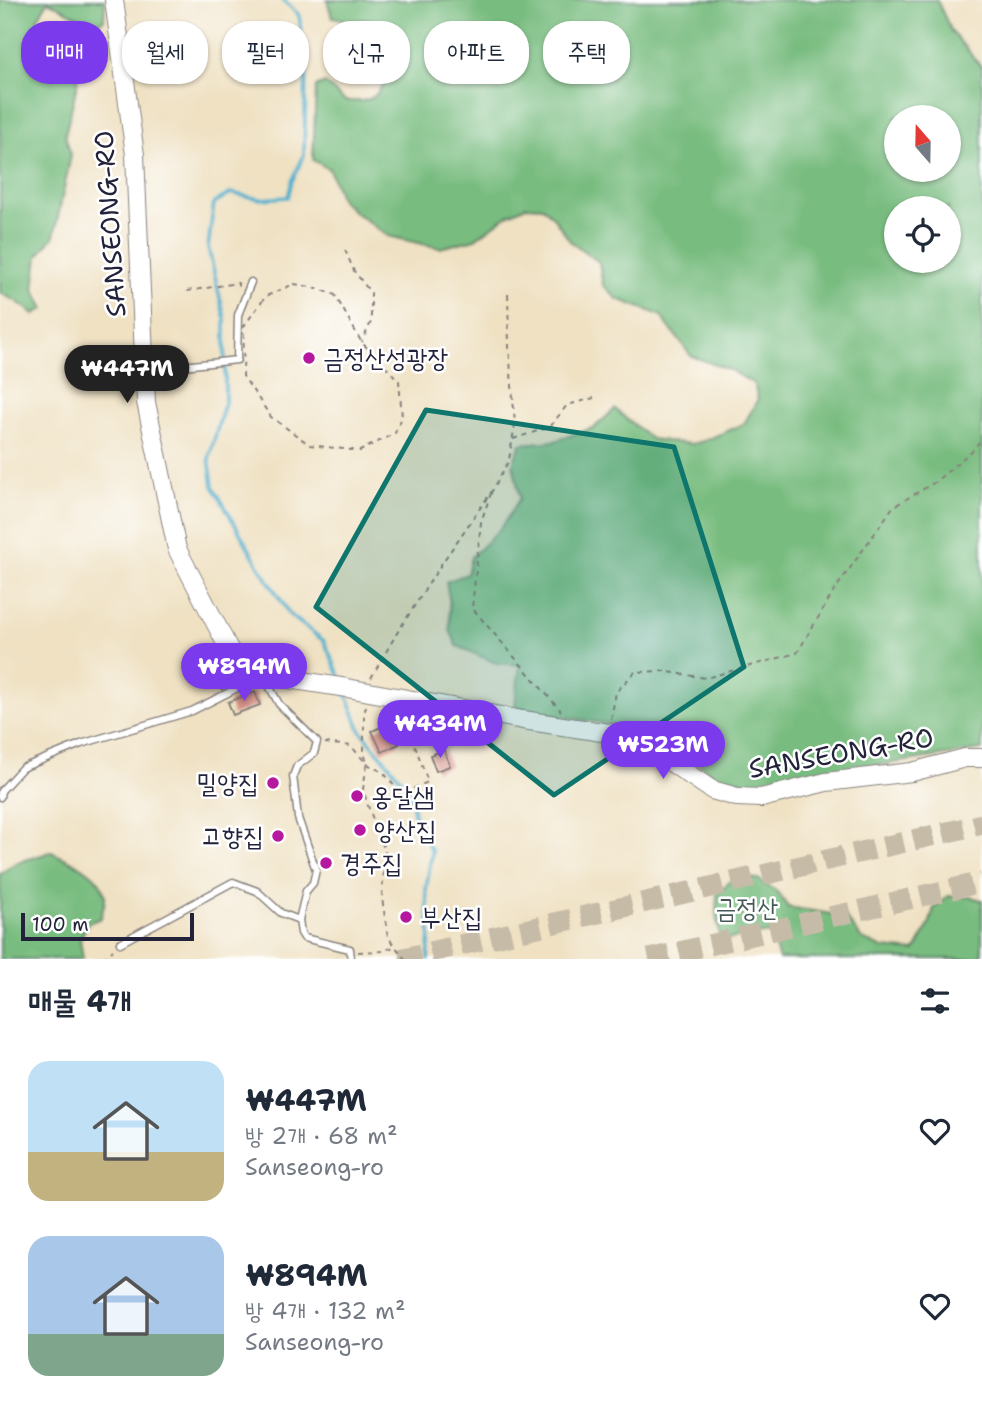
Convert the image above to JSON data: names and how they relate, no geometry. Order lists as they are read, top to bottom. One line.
{"streets":{"main road":["SANSEONG-RO"]},"parks":["금정산"],"places":["금정산성광장","밀양집","옹달샘","양산집","고향집","경주집","부산집"],"scale_bar":"100 m","north":"top","page":{"chip":["매매","월세","필터","신규","아파트","주택"],"price":["₩447M","₩894M","₩434M","₩523M"],"scale":"100 m","heading":"매물 4개","list":[{"name":"₩447M","note":"방 2개 · 68 m² · Sanseong-ro"},{"name":"₩894M","note":"방 4개 · 132 m² · Sanseong-ro"}]}}
